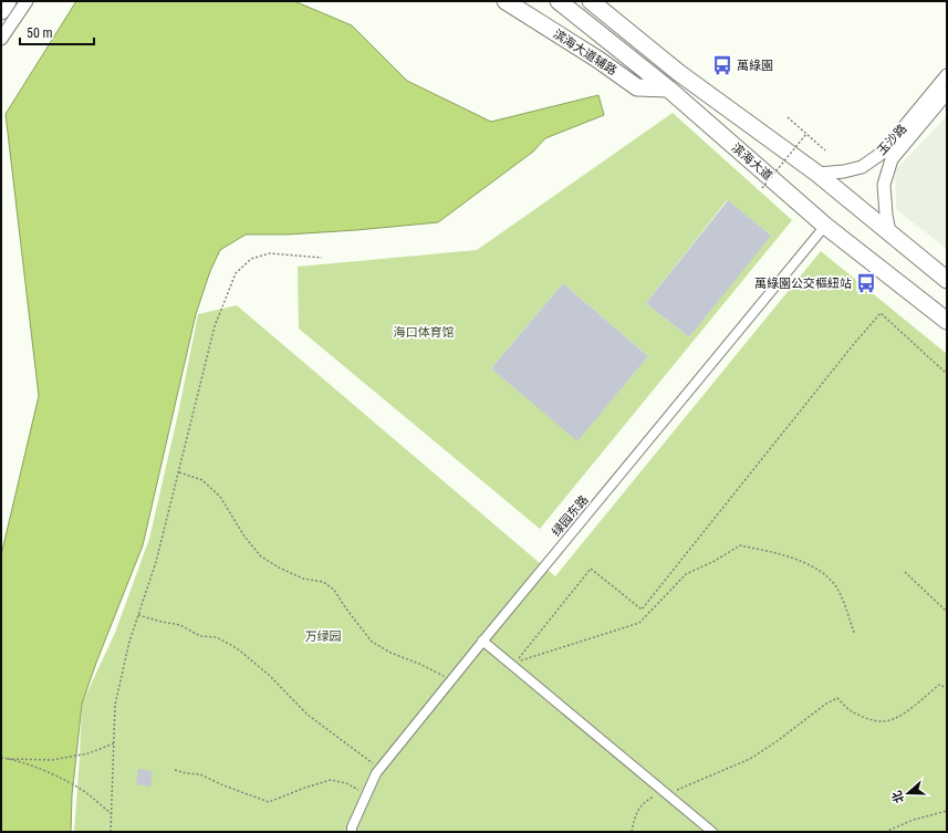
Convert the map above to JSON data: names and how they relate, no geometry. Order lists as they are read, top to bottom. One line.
{"streets":{"highway":["滨海大道辅路","滨海大道"],"main road":["玉沙路"],"street":["绿园东路"]},"crossings":[["滨海大道辅路","滨海大道"],["滨海大道","绿园东路"]],"parks":["海口体育馆","万绿园"],"places":{"bus stop":["萬綠園","萬綠園公交樞紐站"]},"scale_bar":"50 m","north":"left"}
